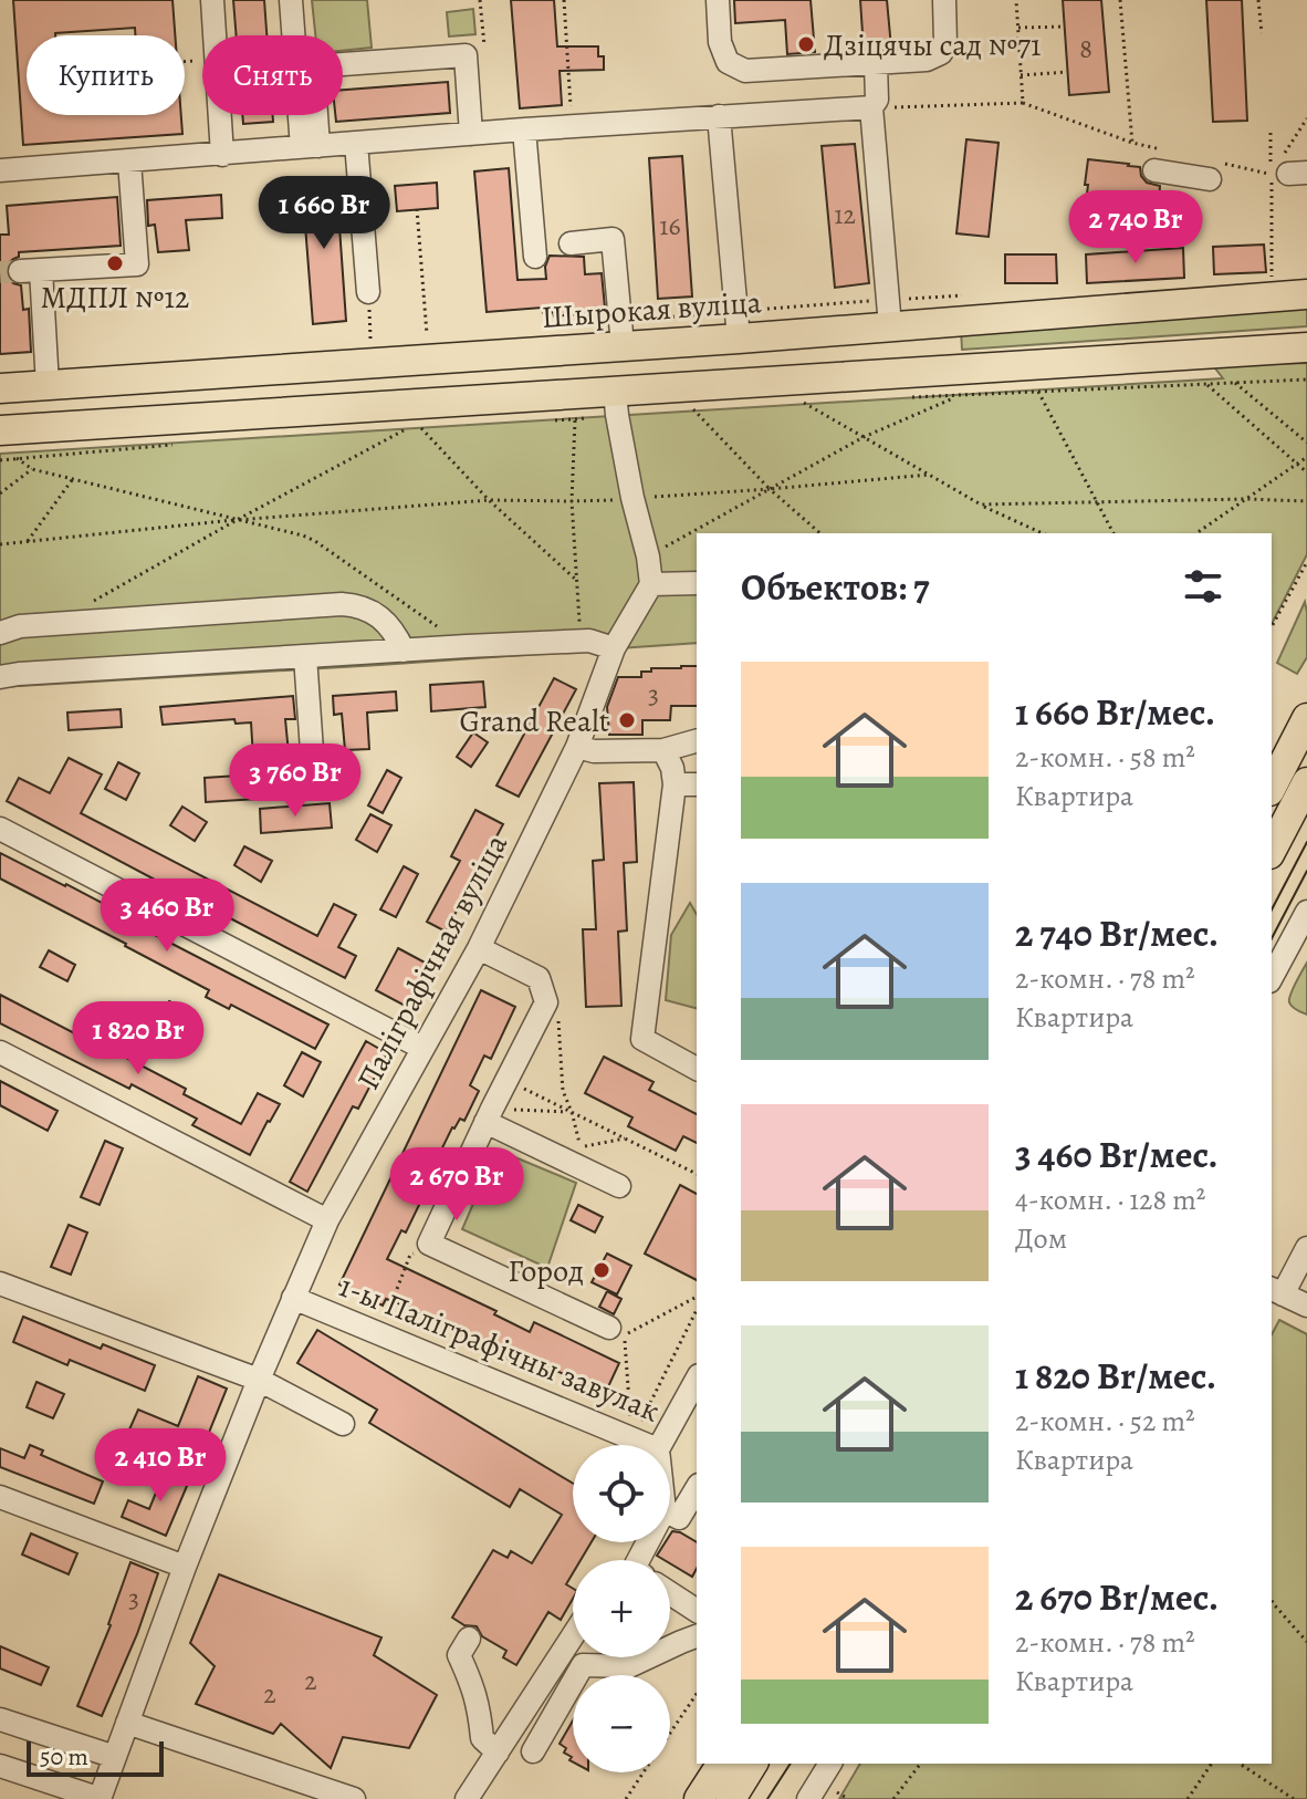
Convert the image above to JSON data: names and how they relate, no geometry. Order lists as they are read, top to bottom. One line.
{"streets":{"main road":["Шырокая вуліца"],"street":["Паліграфічная вуліца","1-ы Паліграфічны завулак"]},"crossings":[["Паліграфічная вуліца","1-ы Паліграфічны завулак"]],"places":["Дзіцячы сад №71","МДПЛ №12","Grand Realt","Город"],"house_numbers":["8","12","16","3","3","2","2"],"scale_bar":"50 m","page":{"chip":["Купить","Снять"],"price":["1 660 Br","2 740 Br","3 760 Br","3 460 Br","1 820 Br","2 670 Br","2 410 Br"],"heading":"Объектов: 7","list":[{"name":"1 660 Br/мес.","note":"2-комн. · 58 m² · Квартира"},{"name":"2 740 Br/мес.","note":"2-комн. · 78 m² · Квартира"},{"name":"3 460 Br/мес.","note":"4-комн. · 128 m² · Дом"},{"name":"1 820 Br/мес.","note":"2-комн. · 52 m² · Квартира"},{"name":"2 670 Br/мес.","note":"2-комн. · 78 m² · Квартира"}],"map_buttons":["+","−"],"scale":"50 m"}}
